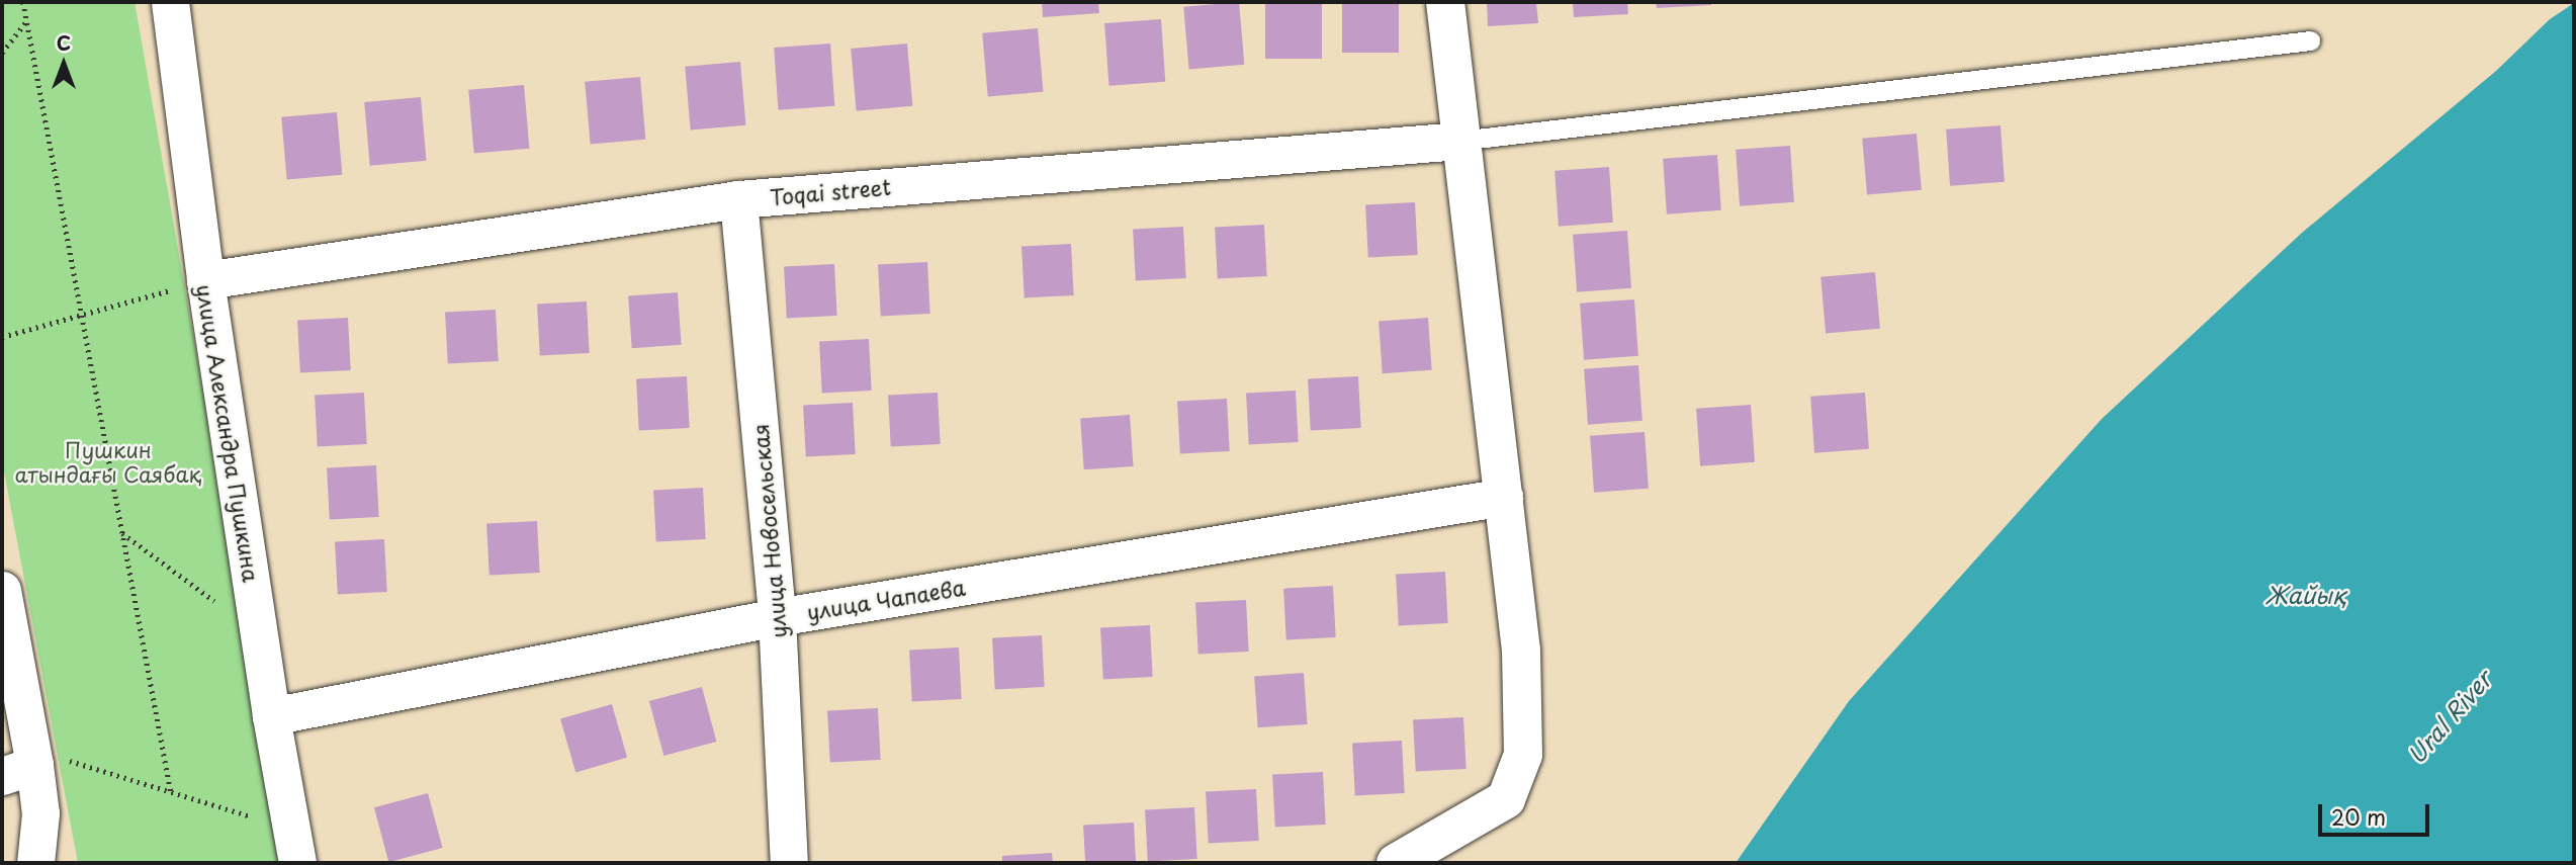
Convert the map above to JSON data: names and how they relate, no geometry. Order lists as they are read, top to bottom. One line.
{"streets":{"street":["Toqai street","улица Александра Пушкина","улица Новосельская","улица Чапаева"]},"crossings":[["Toqai street","улица Александра Пушкина"],["Toqai street","улица Новосельская"],["улица Александра Пушкина","улица Чапаева"],["улица Новосельская","улица Чапаева"]],"water":["Жайық","Ural River"],"parks":["Пушкин атындағы Саябақ"],"scale_bar":"20 m","north":"top"}
